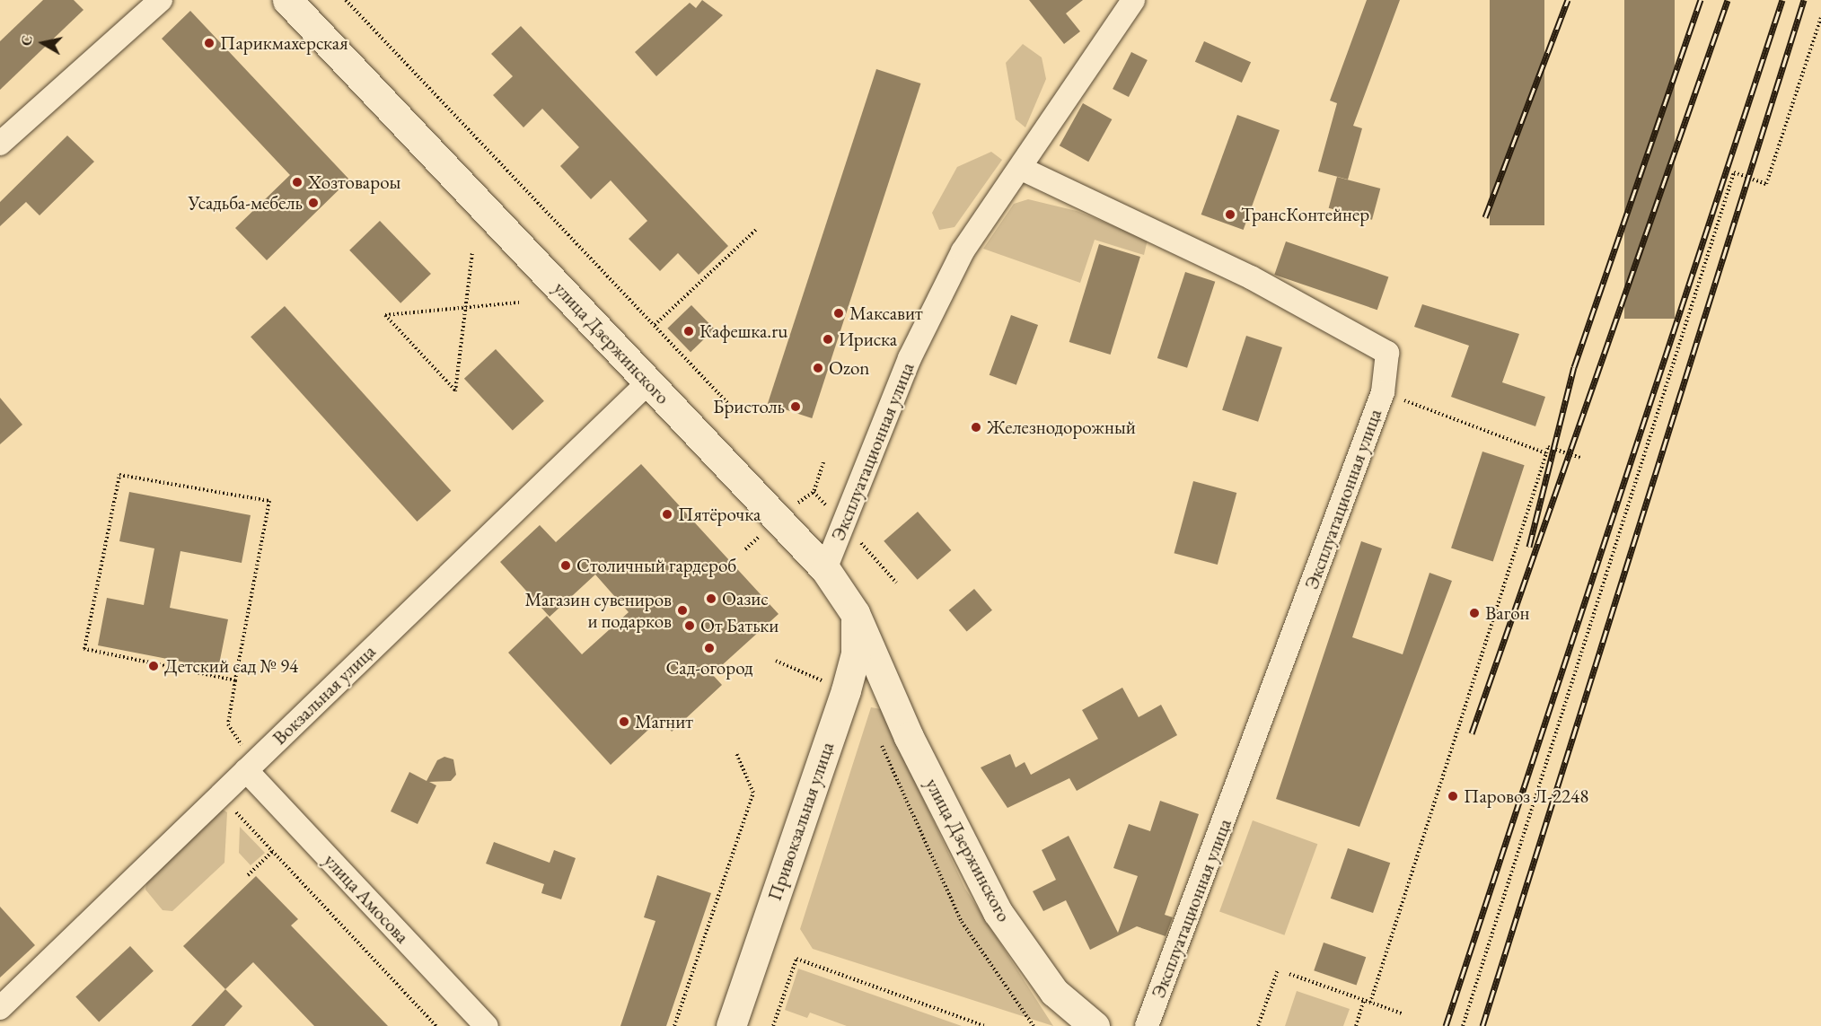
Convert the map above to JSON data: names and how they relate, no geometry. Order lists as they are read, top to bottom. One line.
{"streets":{"street":["улица Дзержинского","Эксплуатационная улица","Вокзальная улица","Привокзальная улица","улица Амосова"]},"crossings":[["улица Дзержинского","Эксплуатационная улица"],["улица Дзержинского","Вокзальная улица"],["улица Дзержинского","Привокзальная улица"],["Вокзальная улица","улица Амосова"]],"places":["Парикмахерская","Хозтовароы","Усадьба-мебель","ТрансКонтейнер","Максавит","Кафешка.ru","Ириска","Ozon","Бристоль","Железнодорожный","Пятёрочка","Столичный гардероб","Оазис","Магазин сувениров и подарков","Вагон","От Батьки","Сад-огород","Детский сад № 94","Магнит","Паровоз Л-2248"],"north":"left"}
